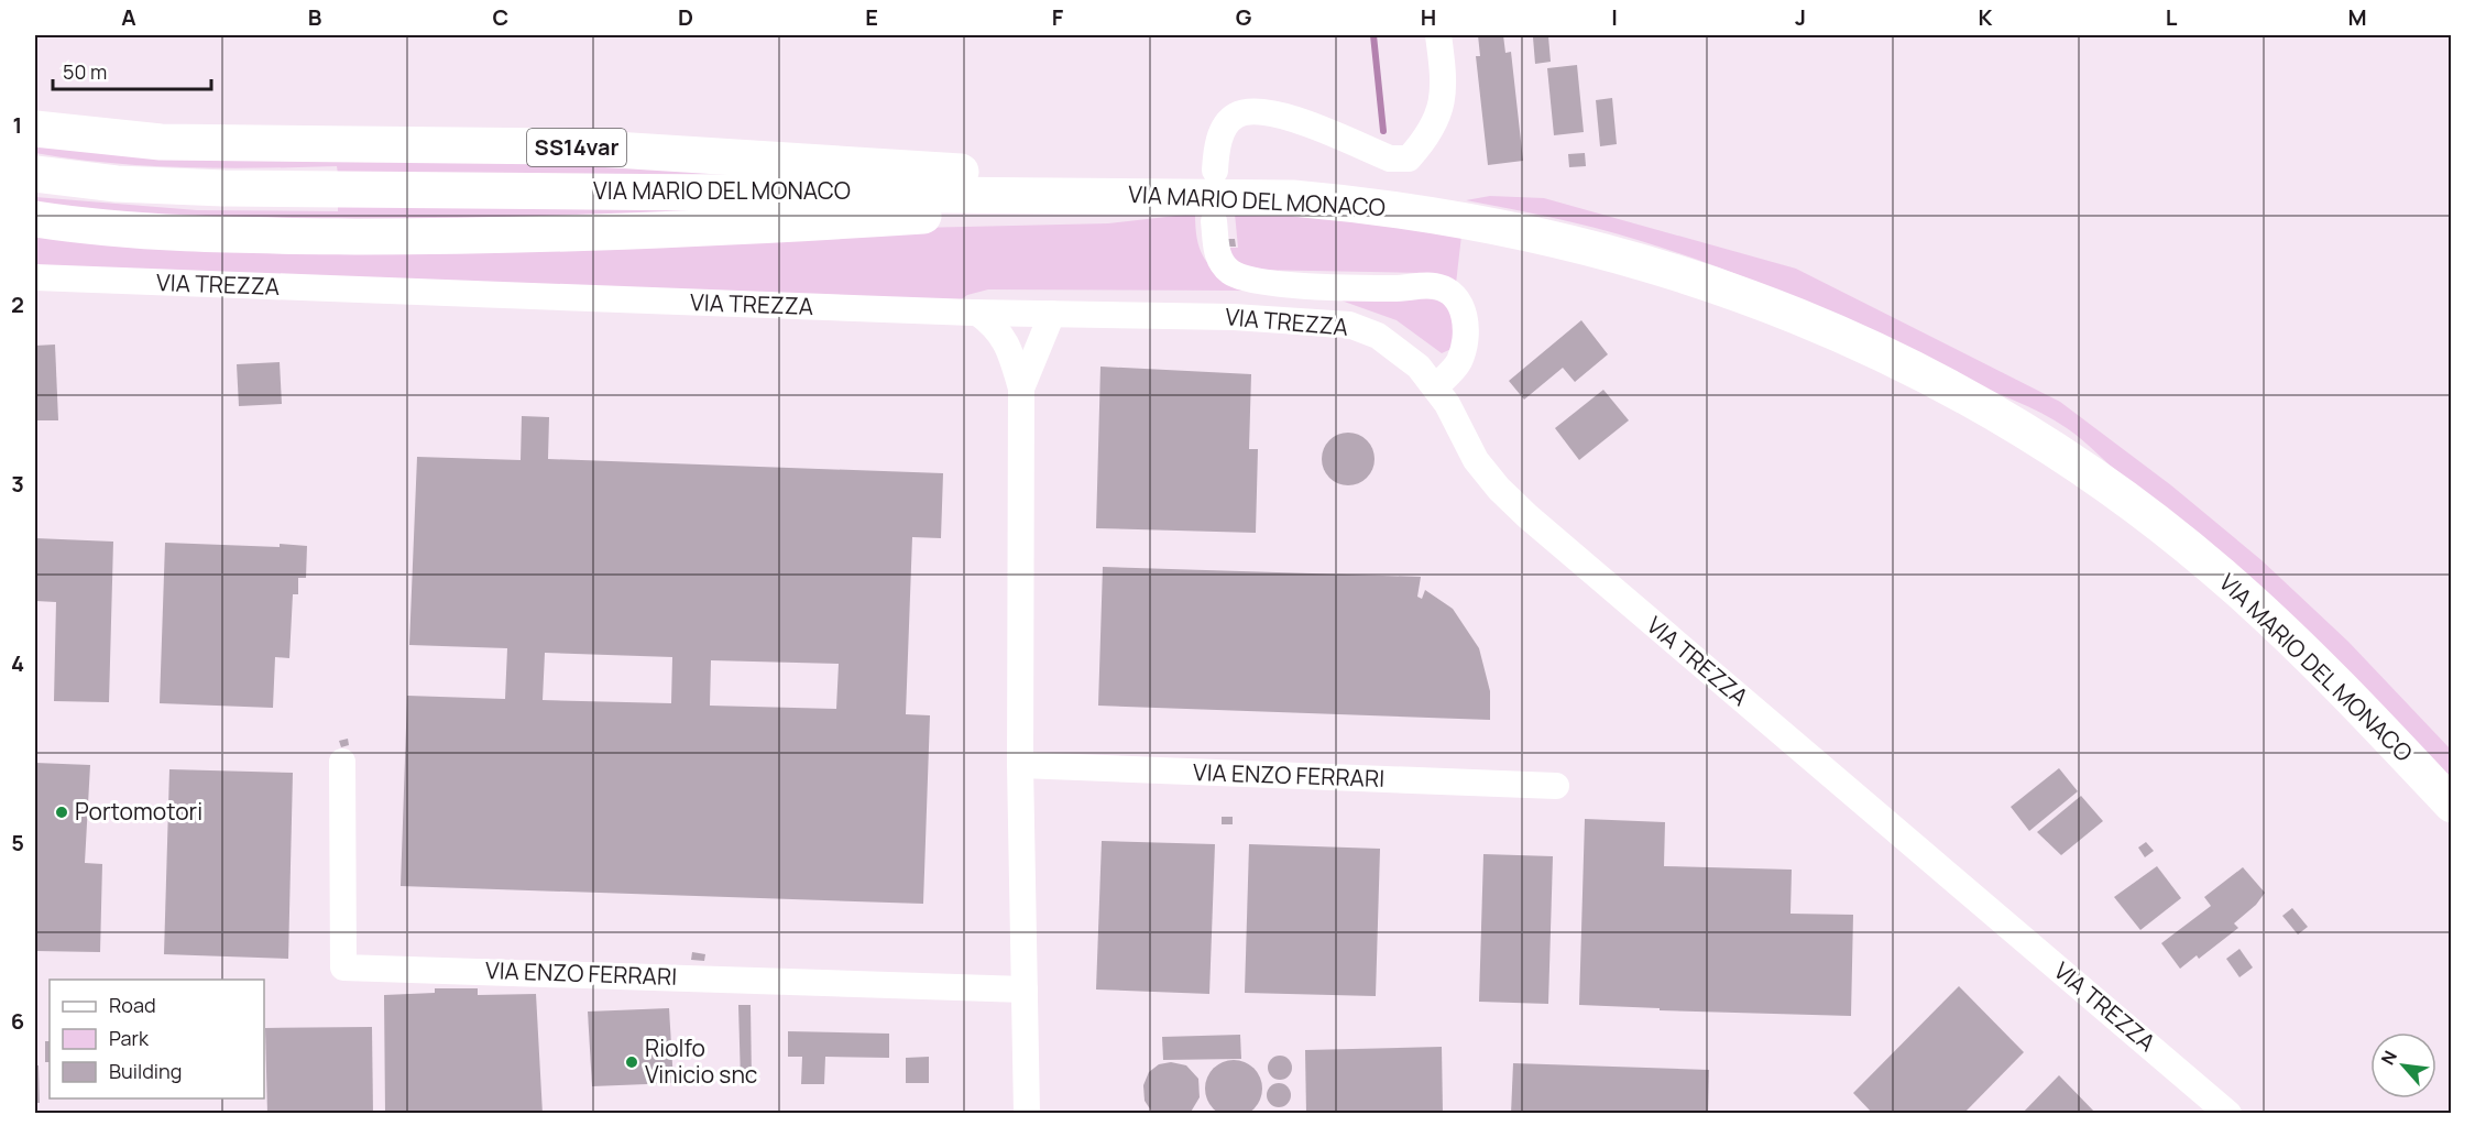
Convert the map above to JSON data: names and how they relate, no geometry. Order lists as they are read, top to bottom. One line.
{"streets":{"highway":["SS14var","VIA MARIO DEL MONACO"],"street":["VIA TREZZA","VIA ENZO FERRARI"]},"crossings":[["SS14var","VIA MARIO DEL MONACO"]],"places":["Portomotori","Riolfo Vinicio snc"],"legend":["Road","Park","Building"],"scale_bar":"50 m","north":"top left","grid":{"columns":["A","B","C","D","E","F","G","H","I","J","K","L","M"],"rows":["1","2","3","4","5","6"]}}
